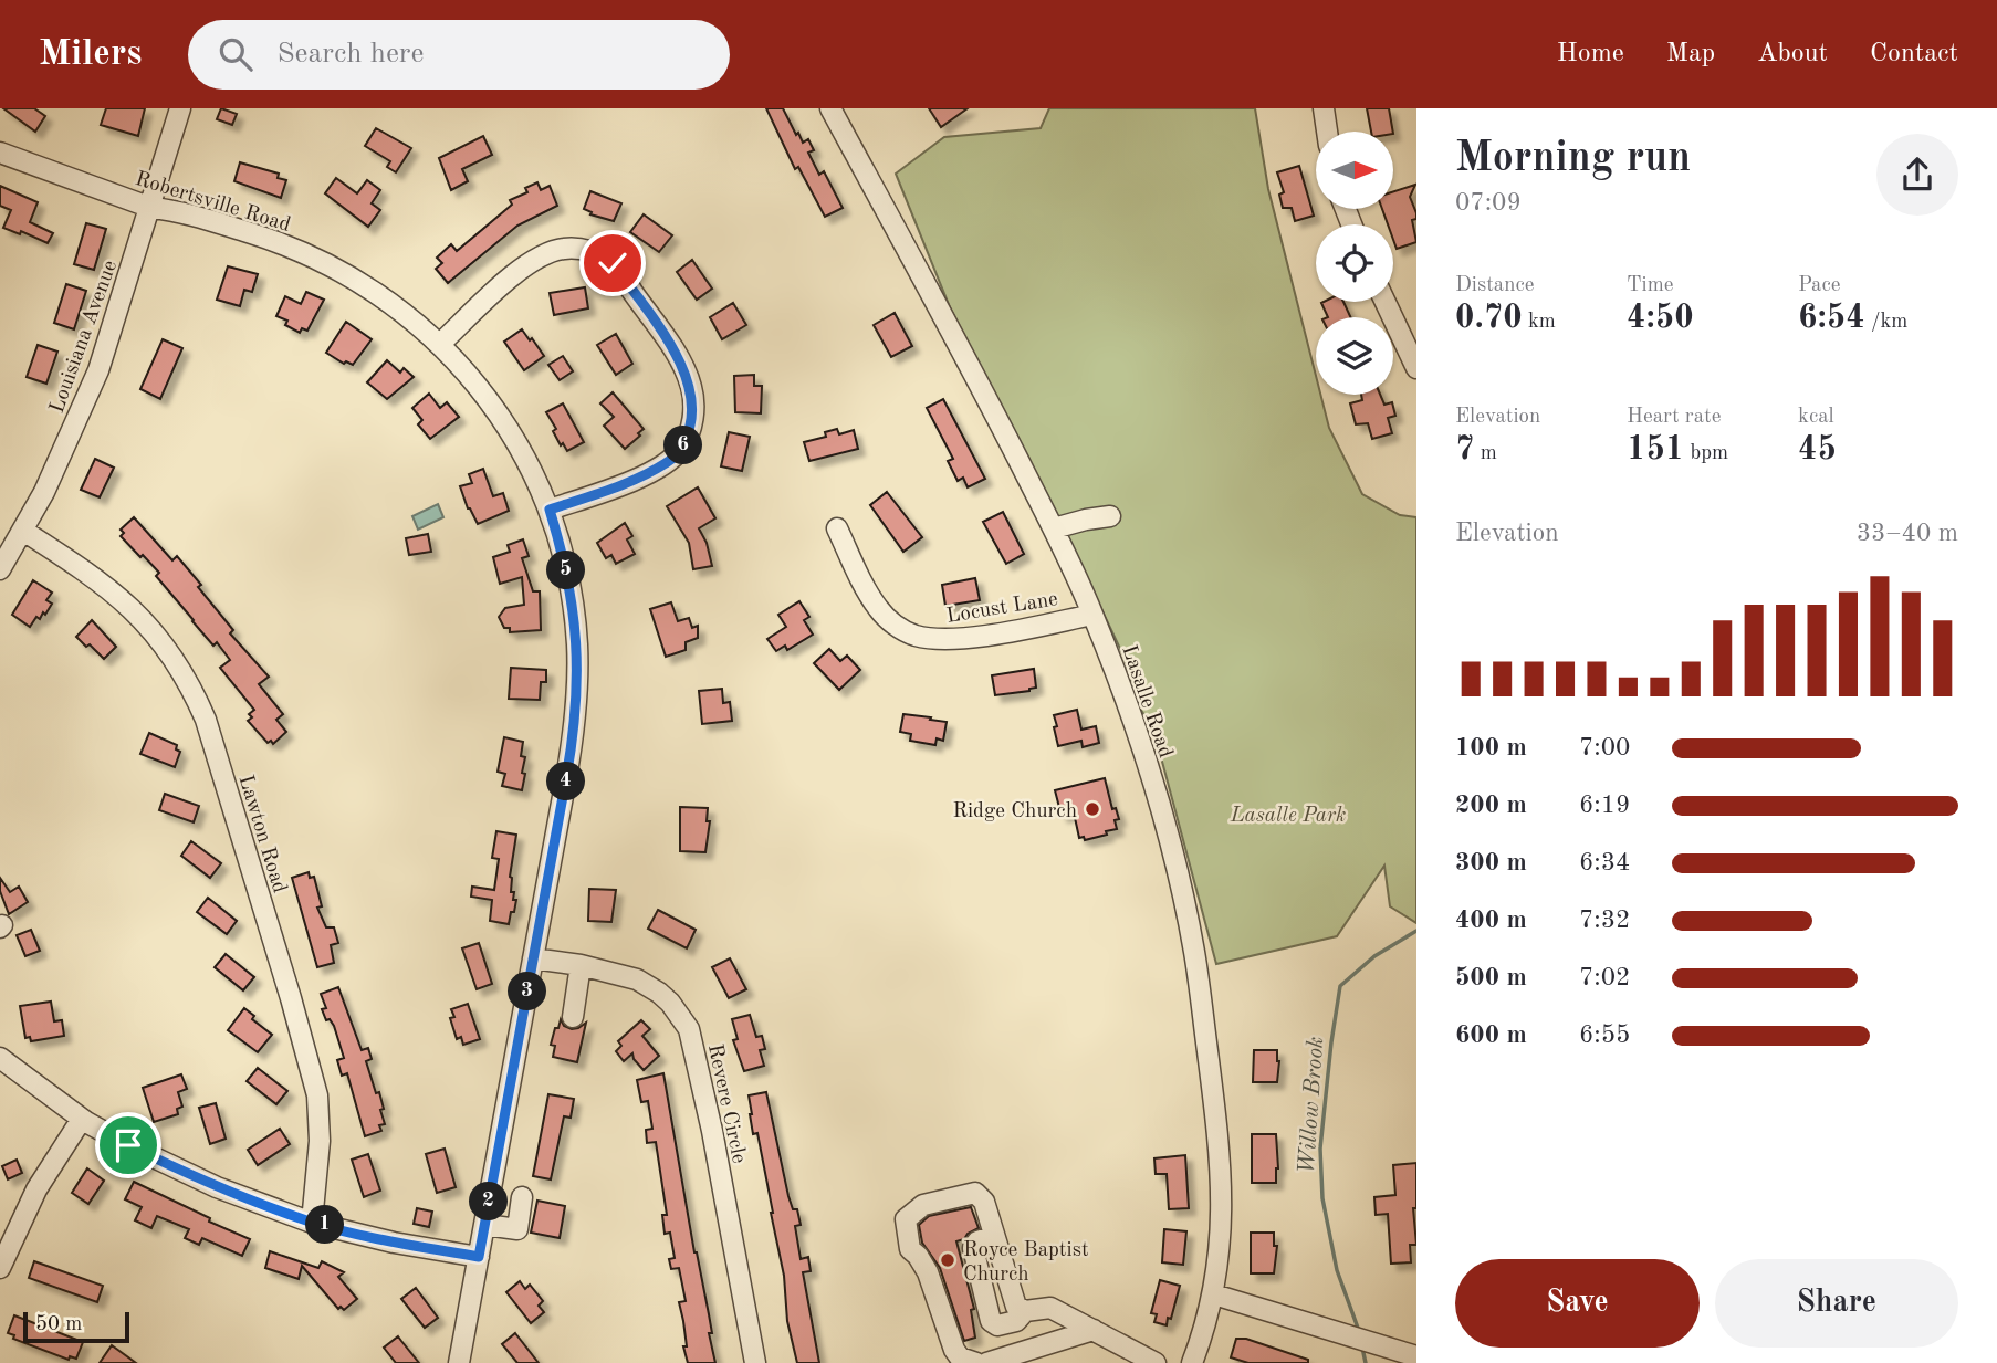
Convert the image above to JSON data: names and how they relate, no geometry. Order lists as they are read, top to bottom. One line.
{"streets":{"street":["Robertsville Road","Louisiana Avenue","Locust Lane","Lasalle Road","Lawton Road","Revere Circle"]},"crossings":[["Robertsville Road","Louisiana Avenue"],["Robertsville Road","Revere Circle"],["Louisiana Avenue","Lawton Road"],["Locust Lane","Lasalle Road"]],"water":["Willow Brook"],"parks":["Lasalle Park"],"places":["Ridge Church","Royce Baptist Church"],"scale_bar":"50 m","north":"right","page":{"header":"Milers","search":"Search here","nav":["Home","Map","About","Contact"],"heading":["Morning run","07:09"],"stats":[["Distance","0.70 km"],["Time","4:50"],["Pace","6:54 /km"],["Elevation","7 m"],["Heart rate","151 bpm"],["kcal","45"]],"pins":["6","5","4","3","2","1"],"chart":["Elevation","33–40 m"],"list":[{"name":"100 m","note":"7:00"},{"name":"200 m","note":"6:19"},{"name":"300 m","note":"6:34"},{"name":"400 m","note":"7:32"},{"name":"500 m","note":"7:02"},{"name":"600 m","note":"6:55"}],"buttons":["Save","Share"],"scale":"50 m"}}
